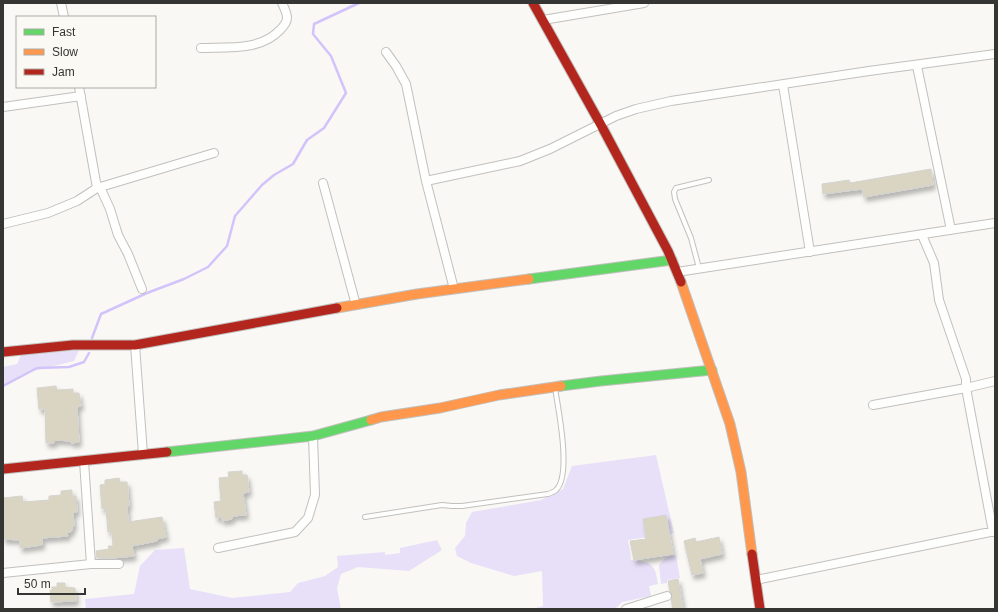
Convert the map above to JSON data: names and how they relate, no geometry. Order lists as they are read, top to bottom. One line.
{"legend":["Fast","Slow","Jam"],"scale_bar":"50 m"}
